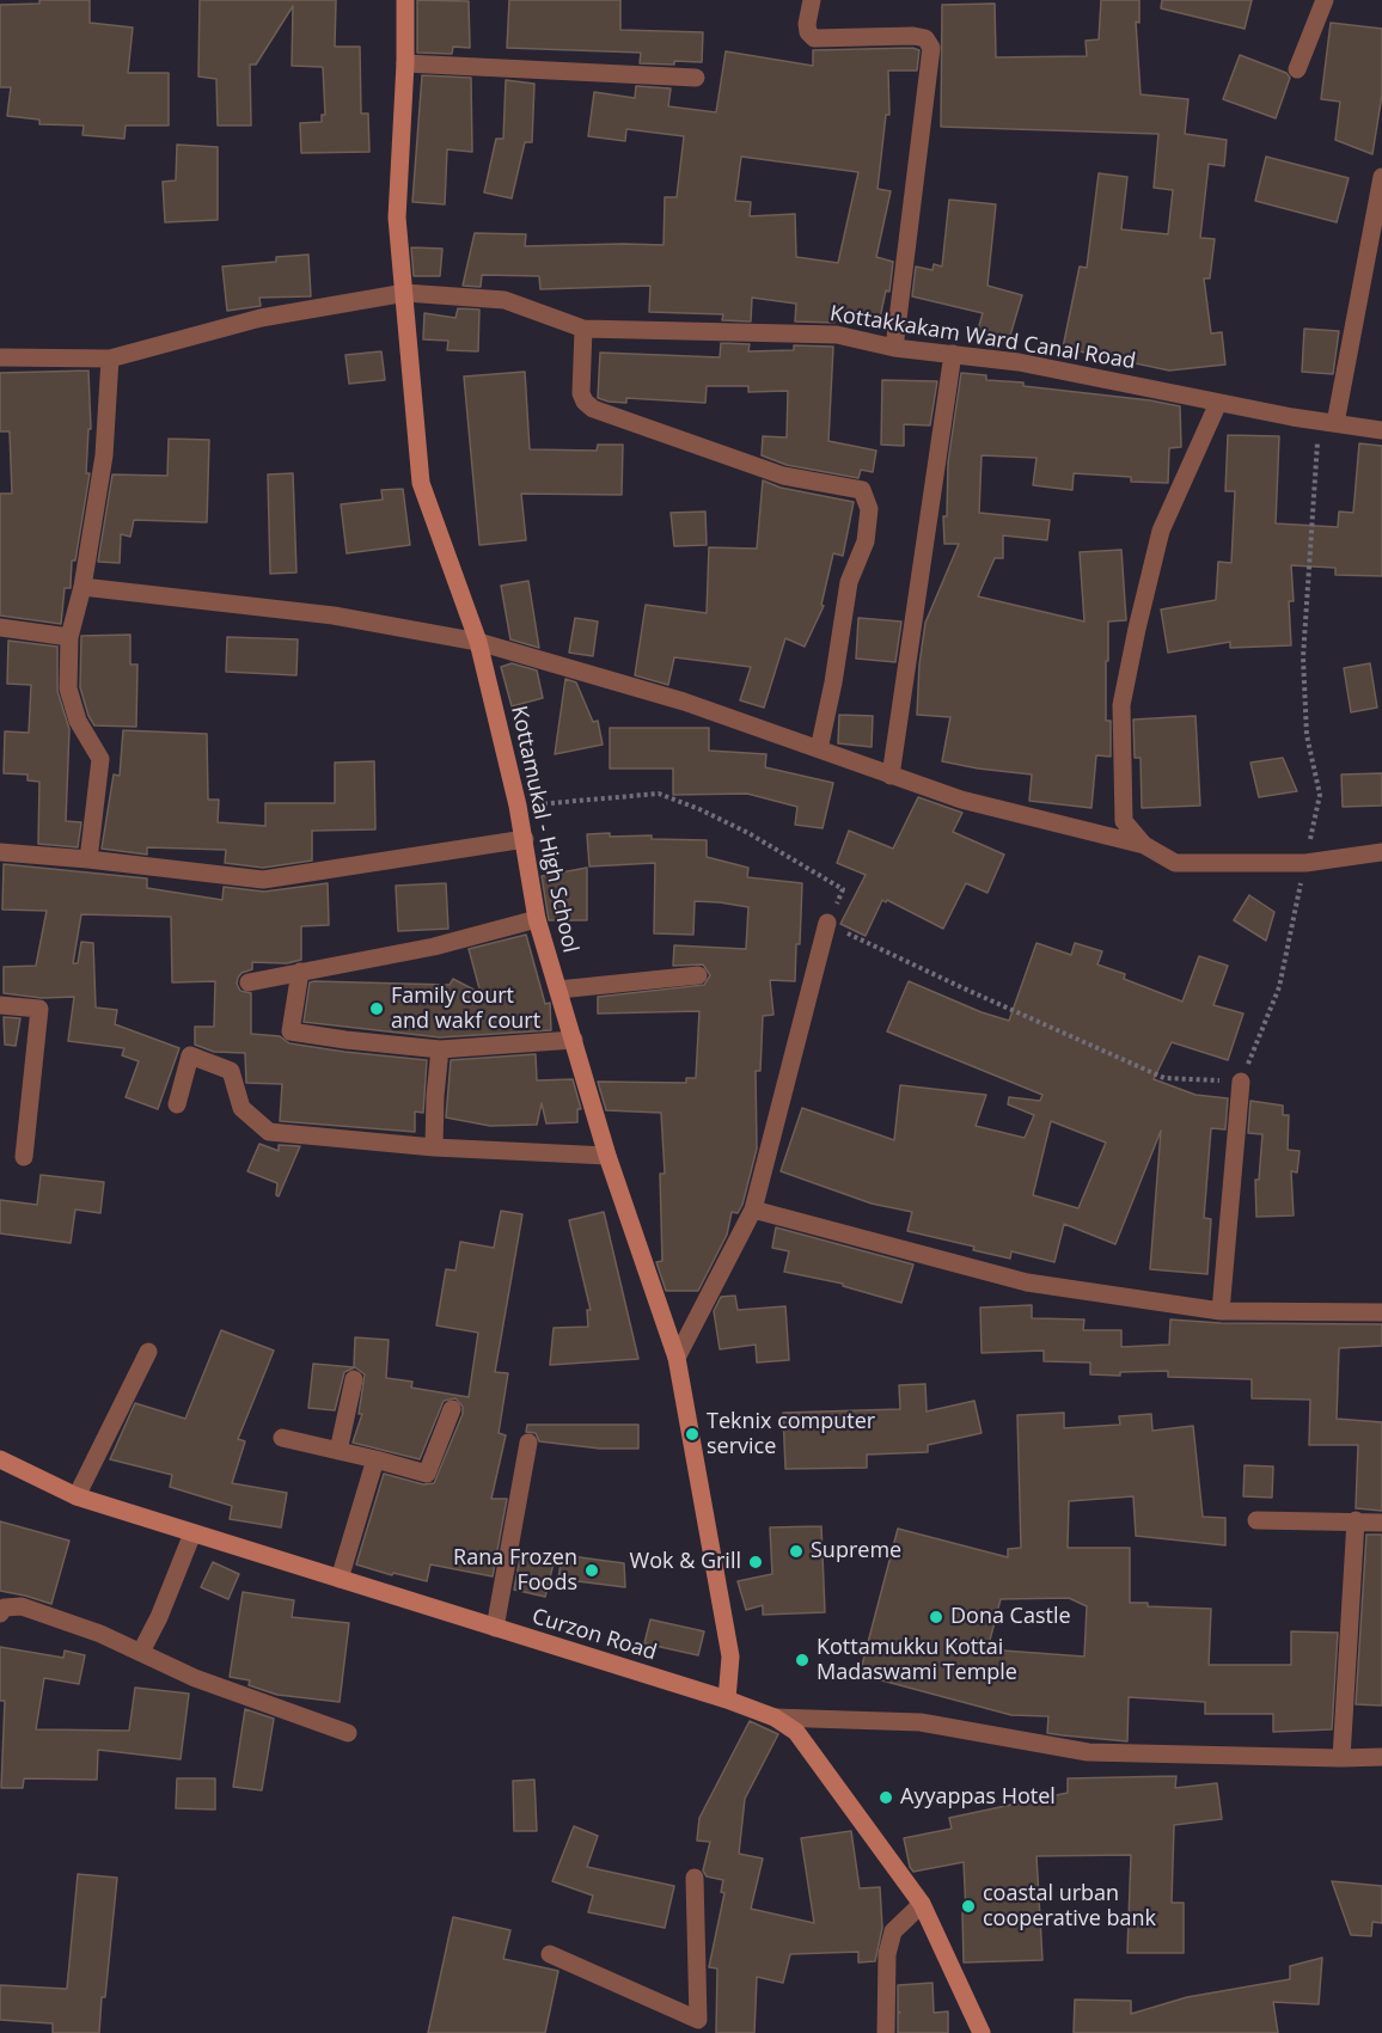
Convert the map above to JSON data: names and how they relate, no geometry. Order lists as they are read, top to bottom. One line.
{"streets":{"main road":["Kottamukal - High School","Curzon Road"],"street":["Kottakkakam Ward Canal Road"]},"crossings":[["Kottakkakam Ward Canal Road","Kottamukal - High School"],["Kottamukal - High School","Curzon Road"]],"places":["Family court and wakf court","Teknix computer service","Supreme","Wok & Grill","Rana Frozen Foods","Dona Castle","Kottamukku Kottai Madaswami Temple","Ayyappas Hotel","coastal urban cooperative bank"]}
